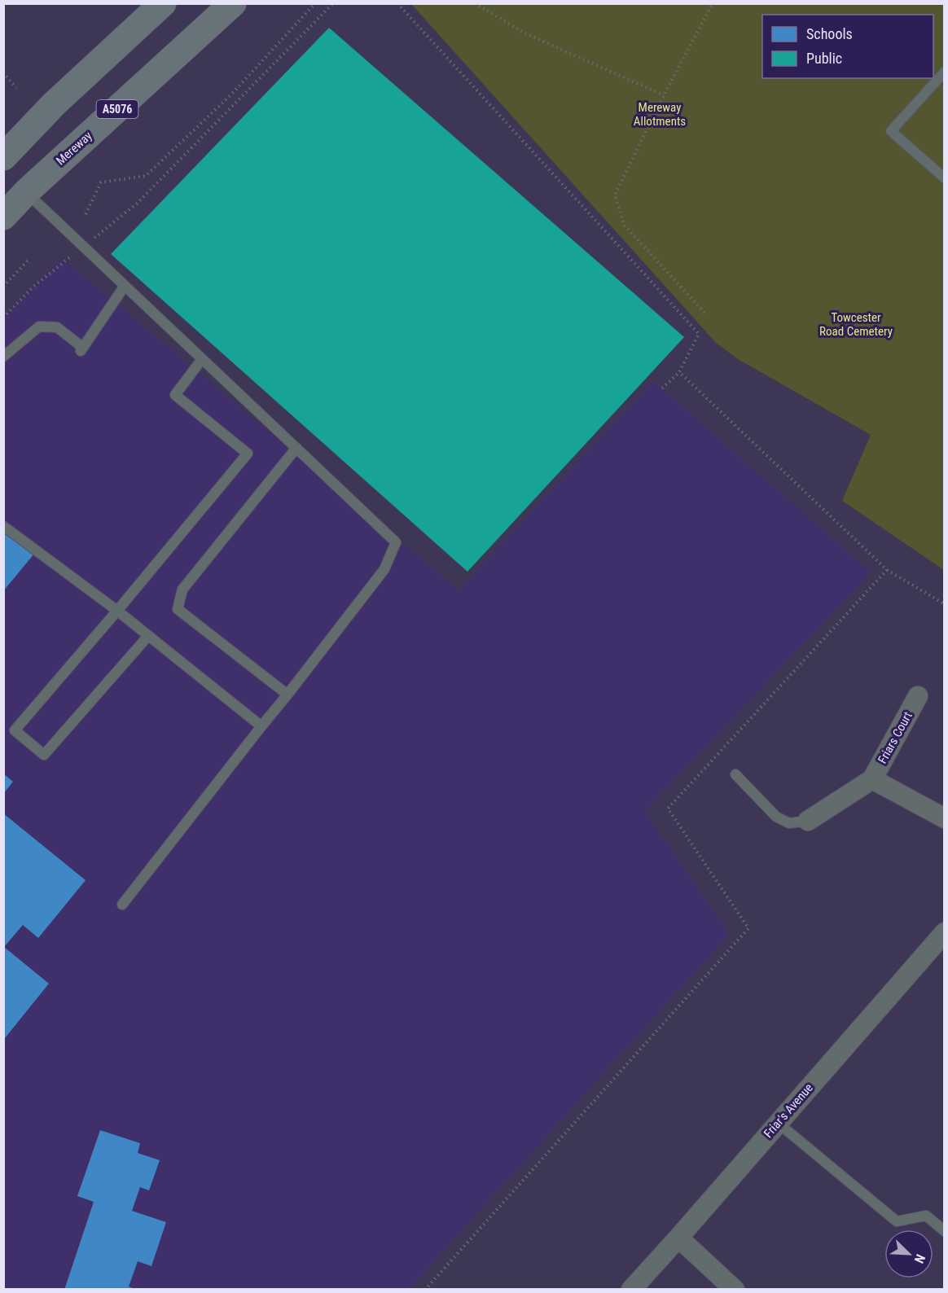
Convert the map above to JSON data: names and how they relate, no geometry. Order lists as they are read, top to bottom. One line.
{"streets":{"highway":["A5076","Mereway"],"street":["Friars Court","Friar's Avenue"]},"parks":["Mereway Allotments","Towcester Road Cemetery"],"legend":["Schools","Public"],"north":"bottom right"}
